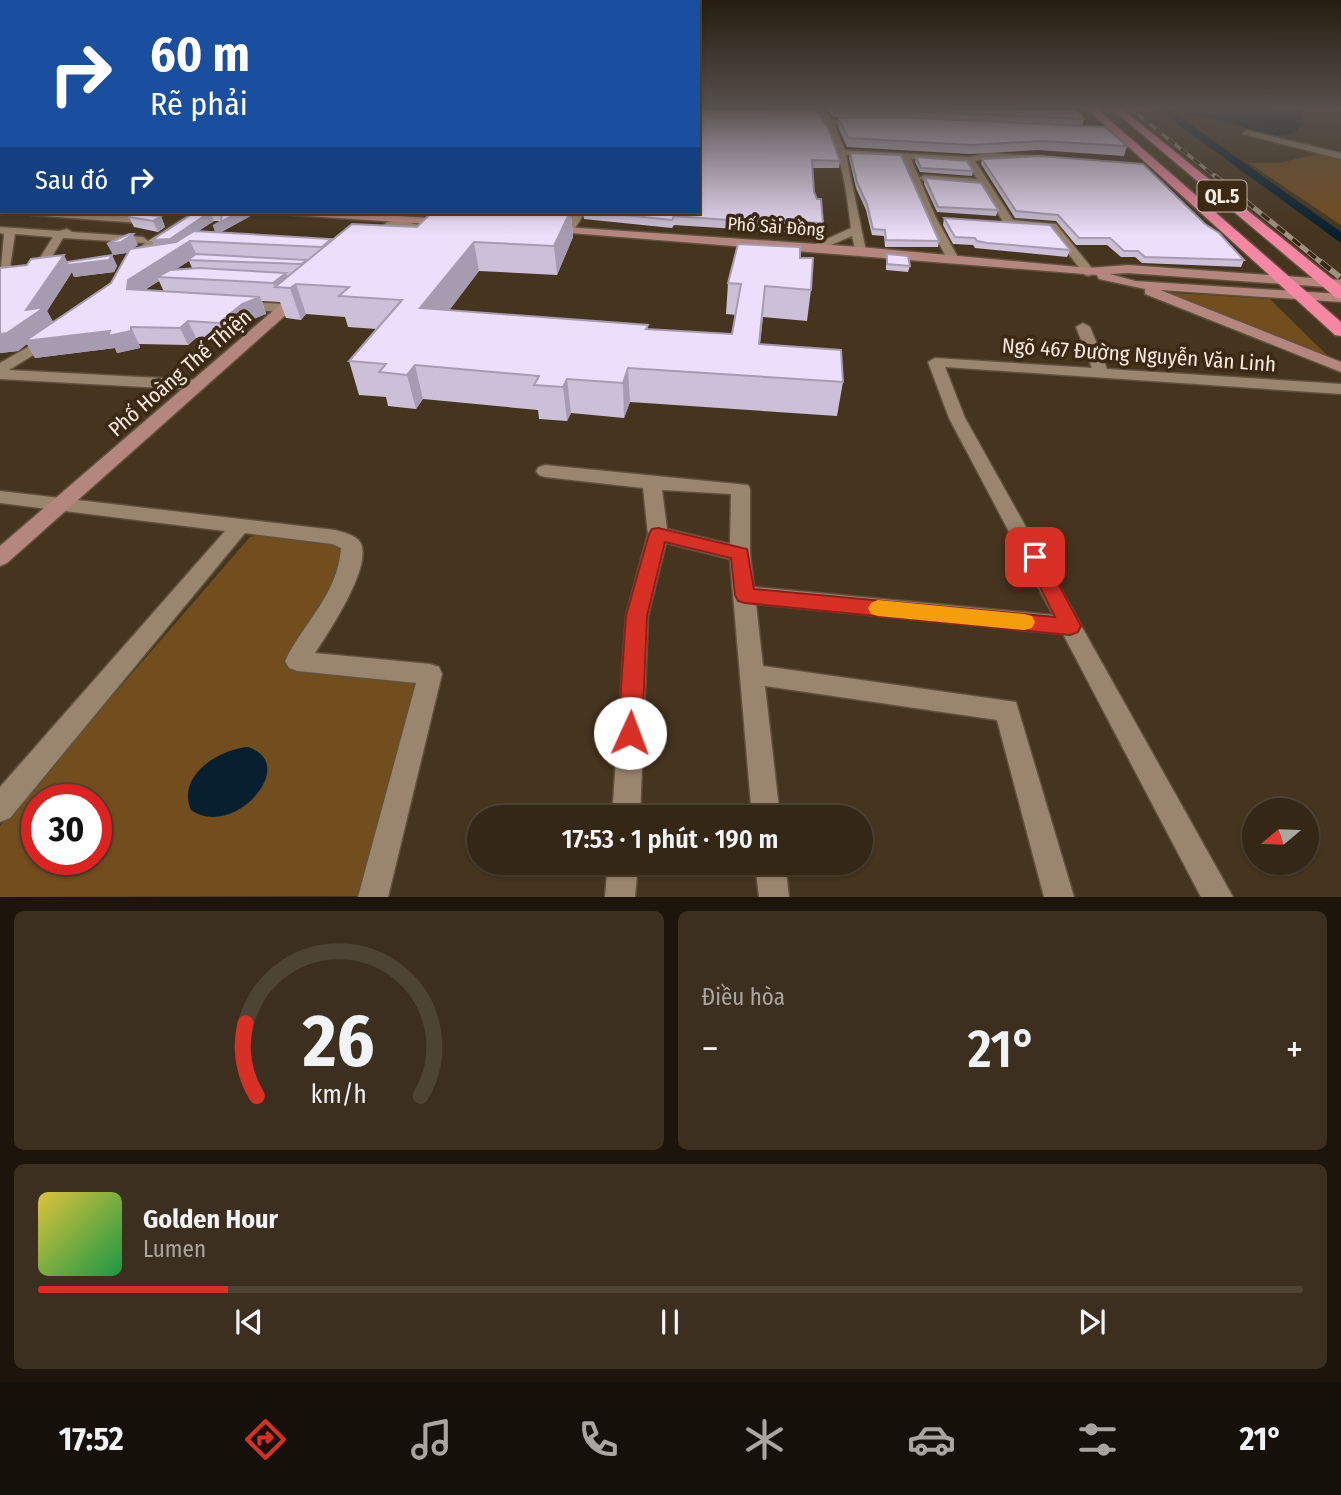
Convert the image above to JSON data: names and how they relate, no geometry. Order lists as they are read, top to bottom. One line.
{"streets":{"highway":["QL.5"],"street":["Phố Sài Đồng","Ngõ 467 Đường Nguyễn Văn Linh","Phố Hoàng Thế Thiện"]},"crossings":[["QL.5","Phố Sài Đồng"]],"north":"left","page":{"turn":["60 m","Rẽ phải"],"then":"Sau đó","limit":"30","trip":"17:53 · 1 phút · 190 m","tile":"Điều hòa","heat":["−","21°","+"],"song":["Golden Hour","Lumen"],"tabs":["17:52","21°"],"gauge":["26","km/h"]}}
